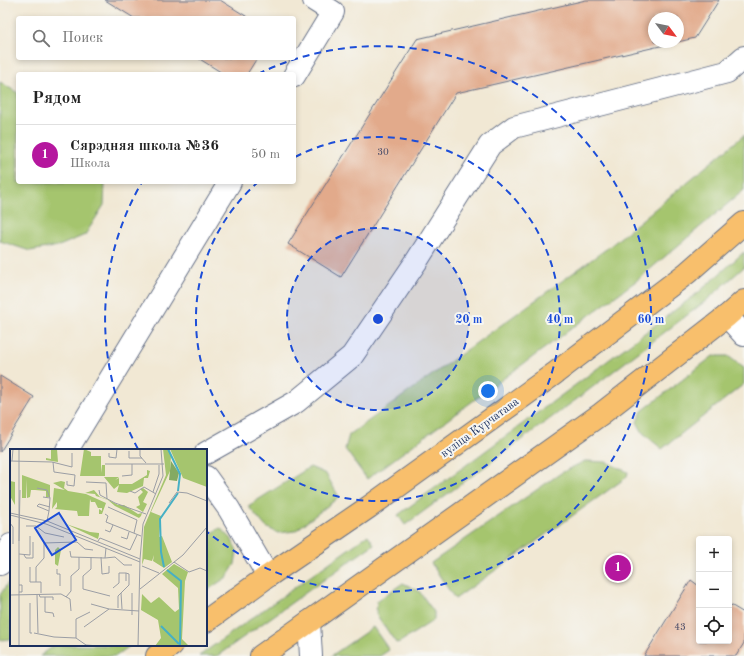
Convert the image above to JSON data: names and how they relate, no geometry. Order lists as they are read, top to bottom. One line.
{"streets":{"main road":["вуліца Курчатава"]},"house_numbers":["30","43"],"north":"bottom right","page":{"search":"Поиск","heading":"Рядом","list":[{"mark":"1","name":"Сярэдняя школа №36","note":"Школа","value":"50 m"}],"map_buttons":["+","−"],"pins":"1"},"rings":["20 m","40 m","60 m"]}
